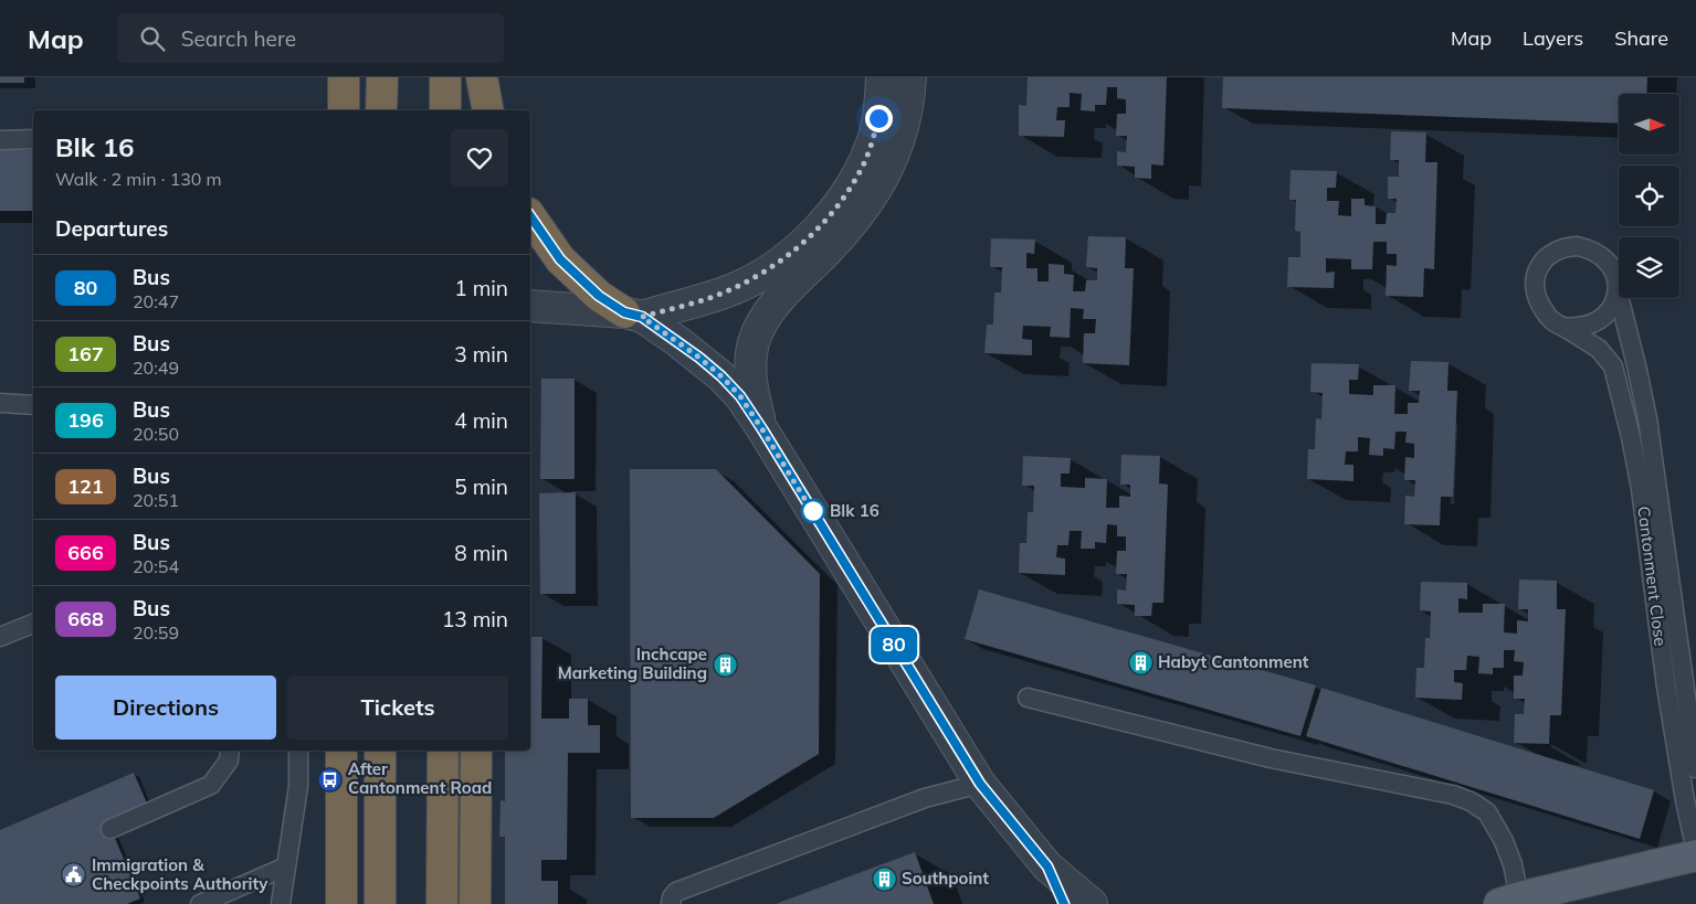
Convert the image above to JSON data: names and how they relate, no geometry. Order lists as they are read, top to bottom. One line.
{"streets":{"lane":["Cantonment Close"]},"places":{"other":["Blk 16"],"building":["Habyt Cantonment","Inchcape Marketing Building","Southpoint"],"bus stop":["After Cantonment Road"],"public building":["Immigration & Checkpoints Authority"]},"lines":["bus line 80"],"north":"right","page":{"header":"Map","search":"Search here","nav":["Map","Layers","Share"],"on_map":"80","heading":[["Blk 16","Walk · 2 min · 130 m"],"Departures"],"list":[{"mark":"80","name":"Bus","note":"20:47","value":"1 min"},{"mark":"167","name":"Bus","note":"20:49","value":"3 min"},{"mark":"196","name":"Bus","note":"20:50","value":"4 min"},{"mark":"121","name":"Bus","note":"20:51","value":"5 min"},{"mark":"666","name":"Bus","note":"20:54","value":"8 min"},{"mark":"668","name":"Bus","note":"20:59","value":"13 min"}],"buttons":["Directions","Tickets"]}}
